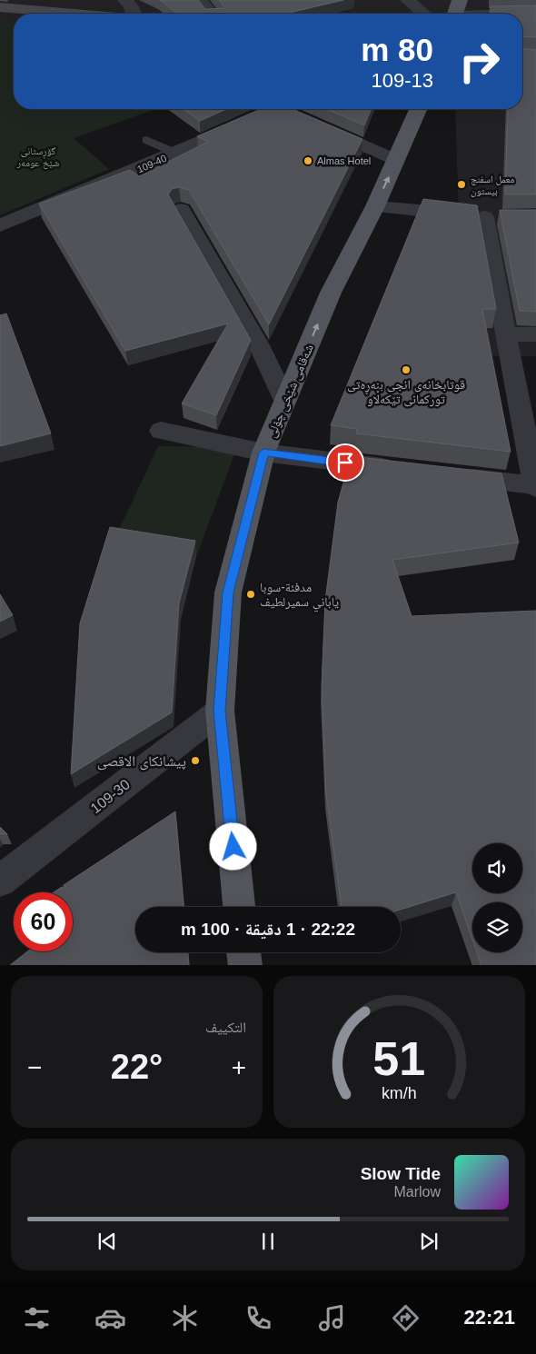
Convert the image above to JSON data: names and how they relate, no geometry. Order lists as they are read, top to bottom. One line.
{"streets":{"main road":["شەقامی شێخی چۆلی"],"street":["109-40","109-30"]},"crossings":[["شەقامی شێخی چۆلی","109-30"]],"parks":["گۆڕستانی شێخ عومەر"],"places":["Almas Hotel","معمل اسفنج بيستون","قوتابخانەی انجی بنەڕەتی تورکمانی تێکەڵاو","مدفئة-سوبا ياباني سميرلطيف","پيشانكاى الاقصى"],"page":{"turn":["80 m","109-13"],"limit":"60","trip":"22:22 · 1 دقيقة · 100 m","tile":"التكييف","heat":["−","22°","+"],"song":["Slow Tide","Marlow"],"tabs":"22:21","gauge":["51","km/h"]}}
